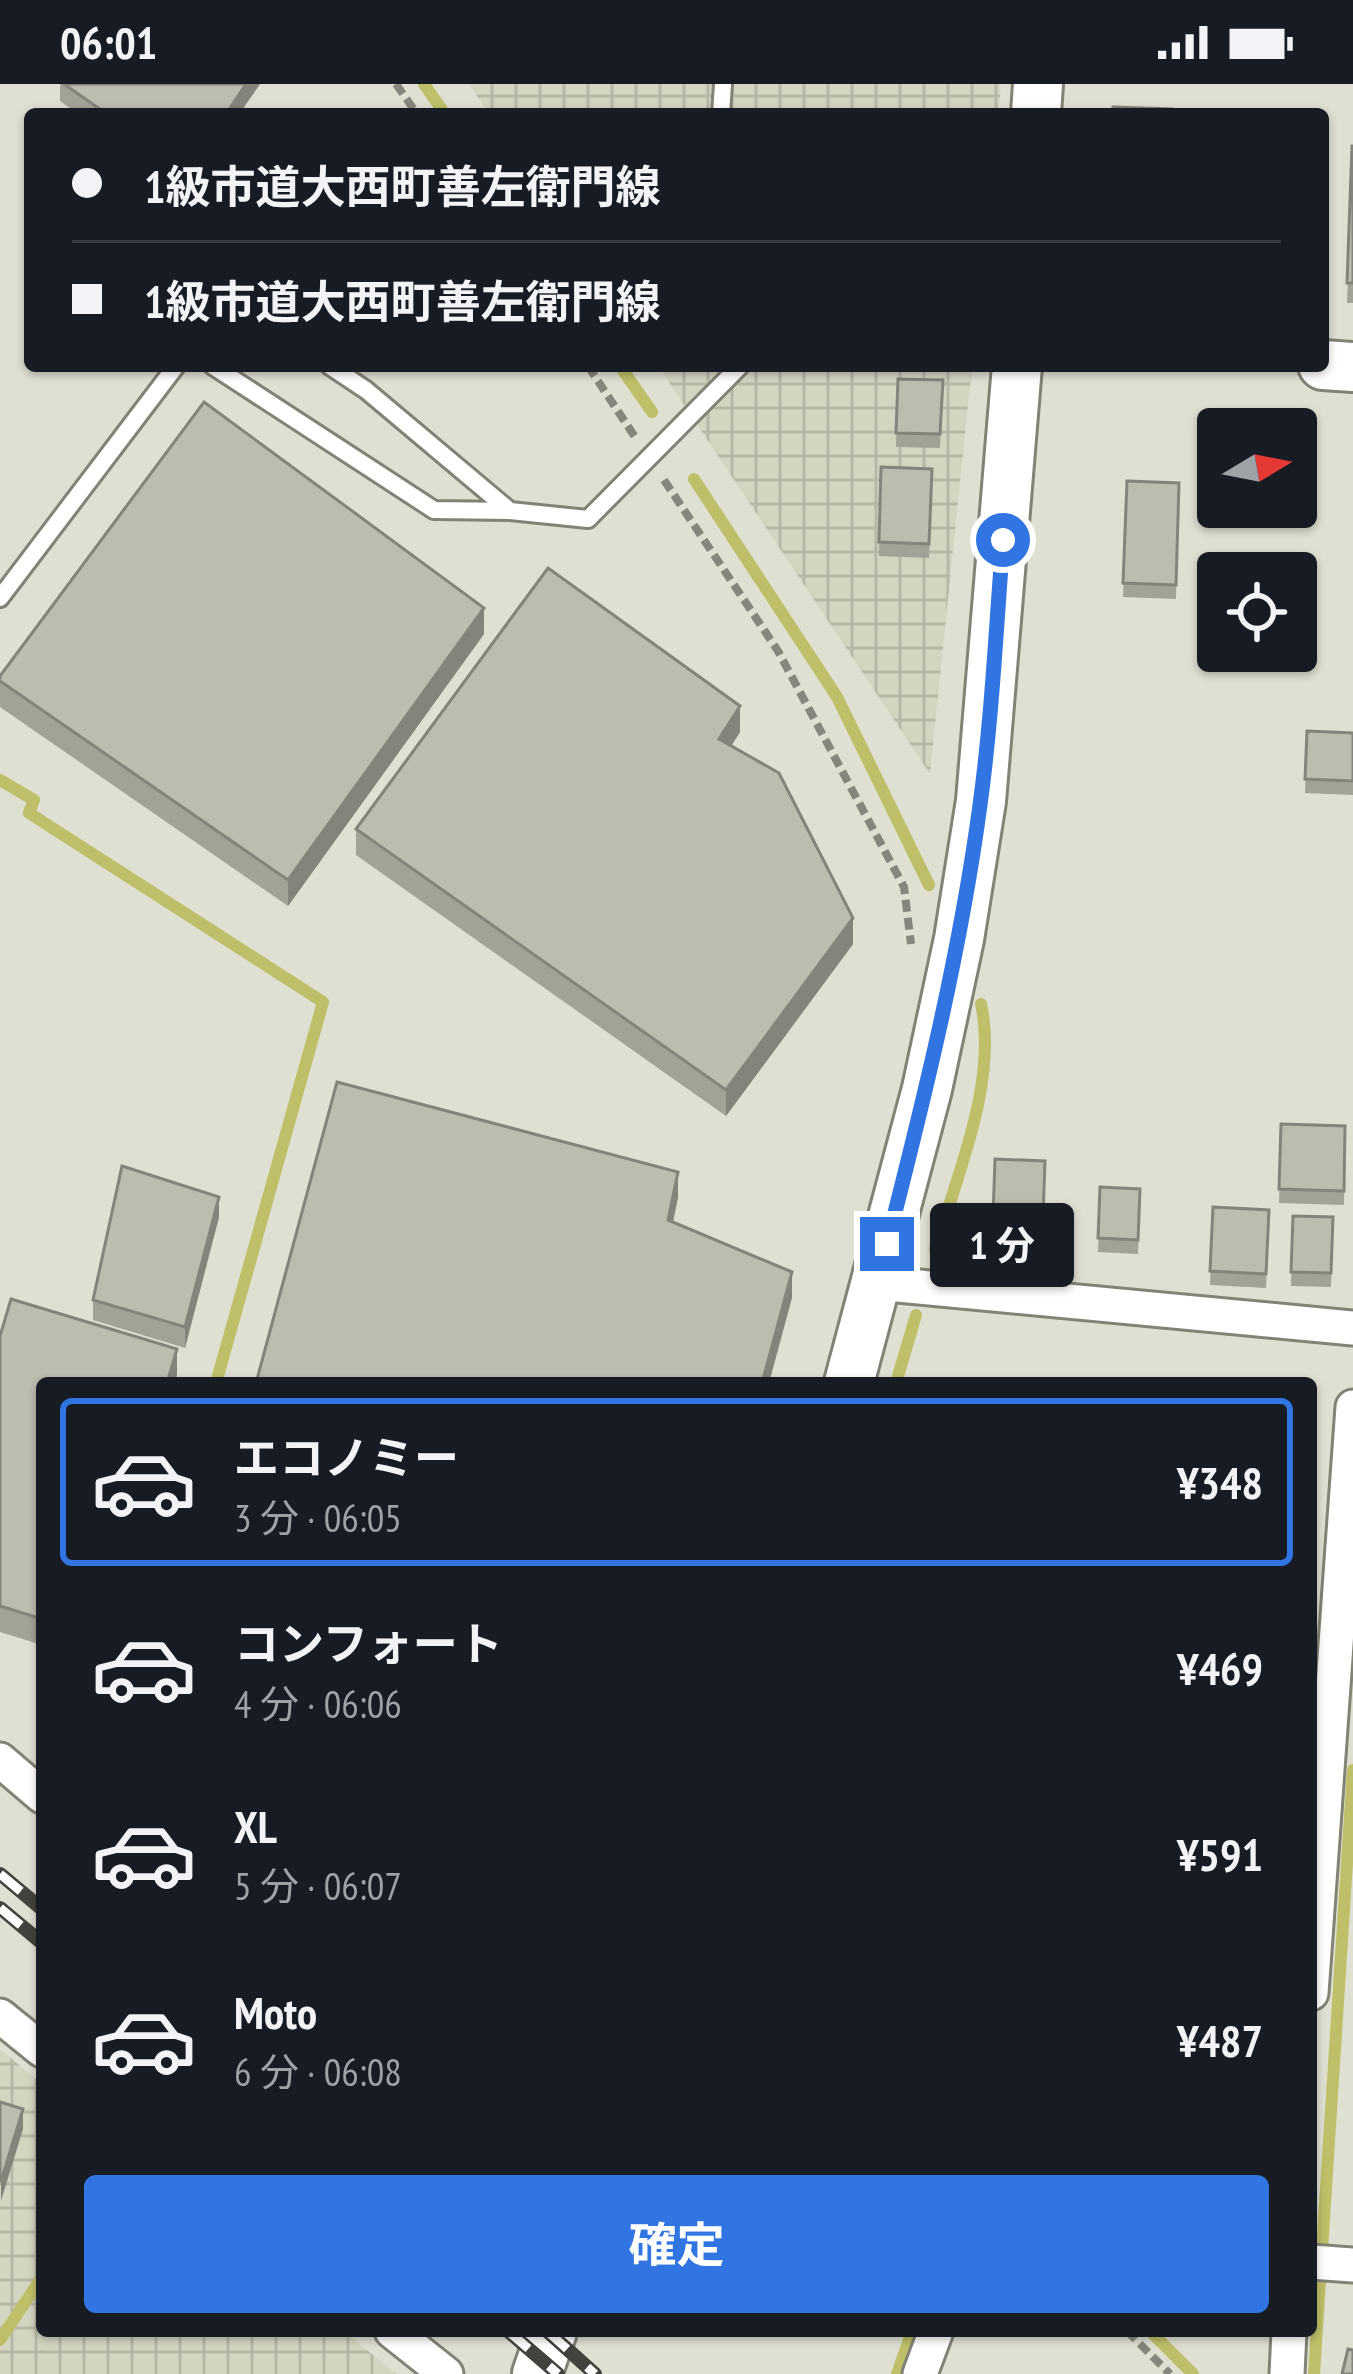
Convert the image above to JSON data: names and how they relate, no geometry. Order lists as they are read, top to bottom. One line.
{"north":"right","page":{"status":"06:01","banner":["1級市道大西町善左衛門線","1級市道大西町善左衛門線"],"bubble":"1 分","list":[{"name":"エコノミー","note":"3 分 · 06:05","value":"¥348"},{"name":"コンフォート","note":"4 分 · 06:06","value":"¥469"},{"name":"XL","note":"5 分 · 06:07","value":"¥591"},{"name":"Moto","note":"6 分 · 06:08","value":"¥487"}],"buttons":"確定"}}
